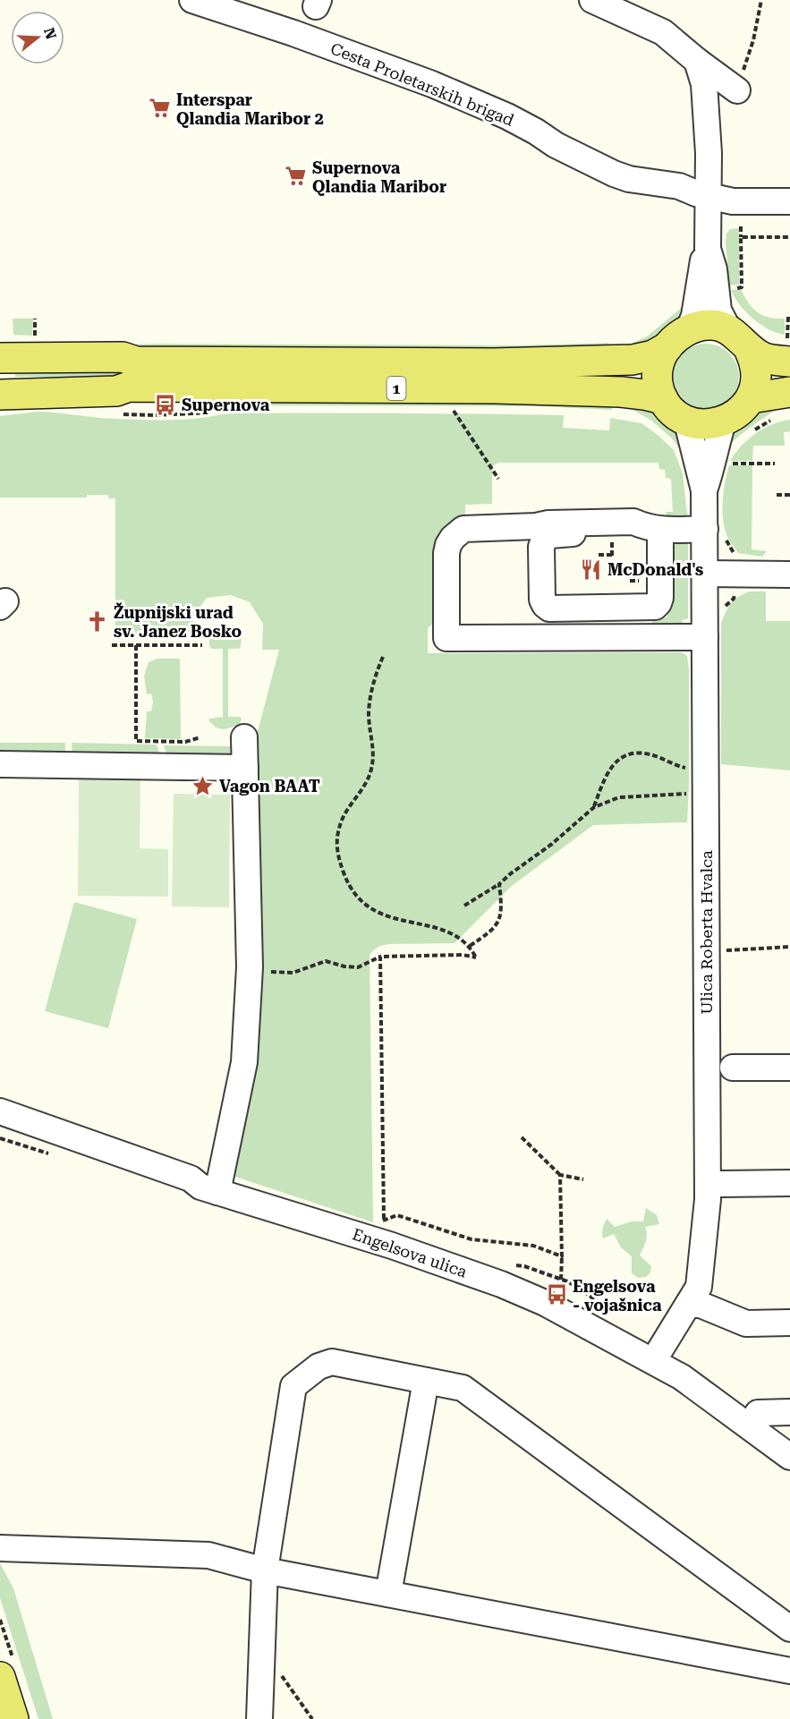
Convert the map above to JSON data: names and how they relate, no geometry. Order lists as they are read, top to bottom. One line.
{"streets":{"main road":["1"],"street":["Cesta Proletarskih brigad","Ulica Roberta Hvalca","Engelsova ulica"]},"crossings":[["Ulica Roberta Hvalca","Engelsova ulica"]],"places":{"supermarket":["Interspar Qlandia Maribor 2","Supernova Qlandia Maribor"],"bus stop":["Supernova","Engelsova - vojašnica"],"restaurant":["McDonald's"],"church":["Župnijski urad sv. Janez Bosko"],"place":["Vagon BAAT"]},"north":"right"}
